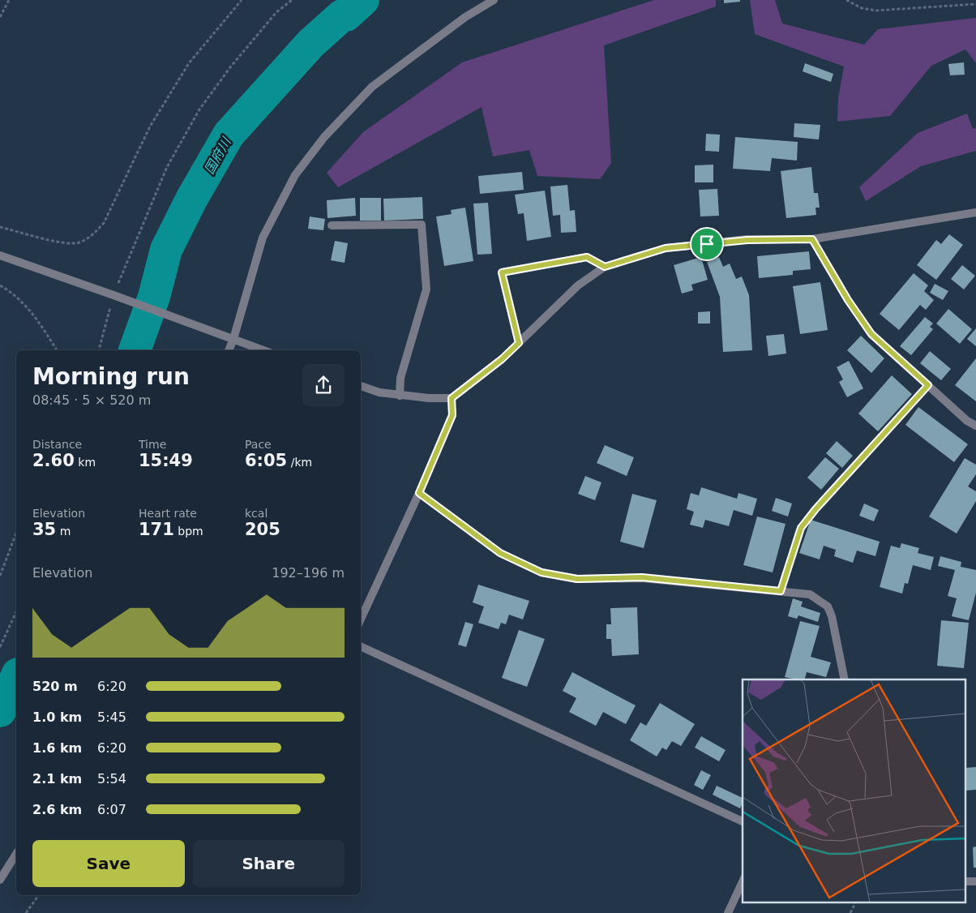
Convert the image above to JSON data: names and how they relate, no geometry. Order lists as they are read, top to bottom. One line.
{"water":["国府川"],"page":{"heading":["Morning run","08:45 · 5 × 520 m"],"stats":[["Distance","2.60 km"],["Time","15:49"],["Pace","6:05 /km"],["Elevation","35 m"],["Heart rate","171 bpm"],["kcal","205"]],"chart":["Elevation","192–196 m"],"list":[{"name":"520 m","note":"6:20"},{"name":"1.0 km","note":"5:45"},{"name":"1.6 km","note":"6:20"},{"name":"2.1 km","note":"5:54"},{"name":"2.6 km","note":"6:07"}],"buttons":["Save","Share"]}}
